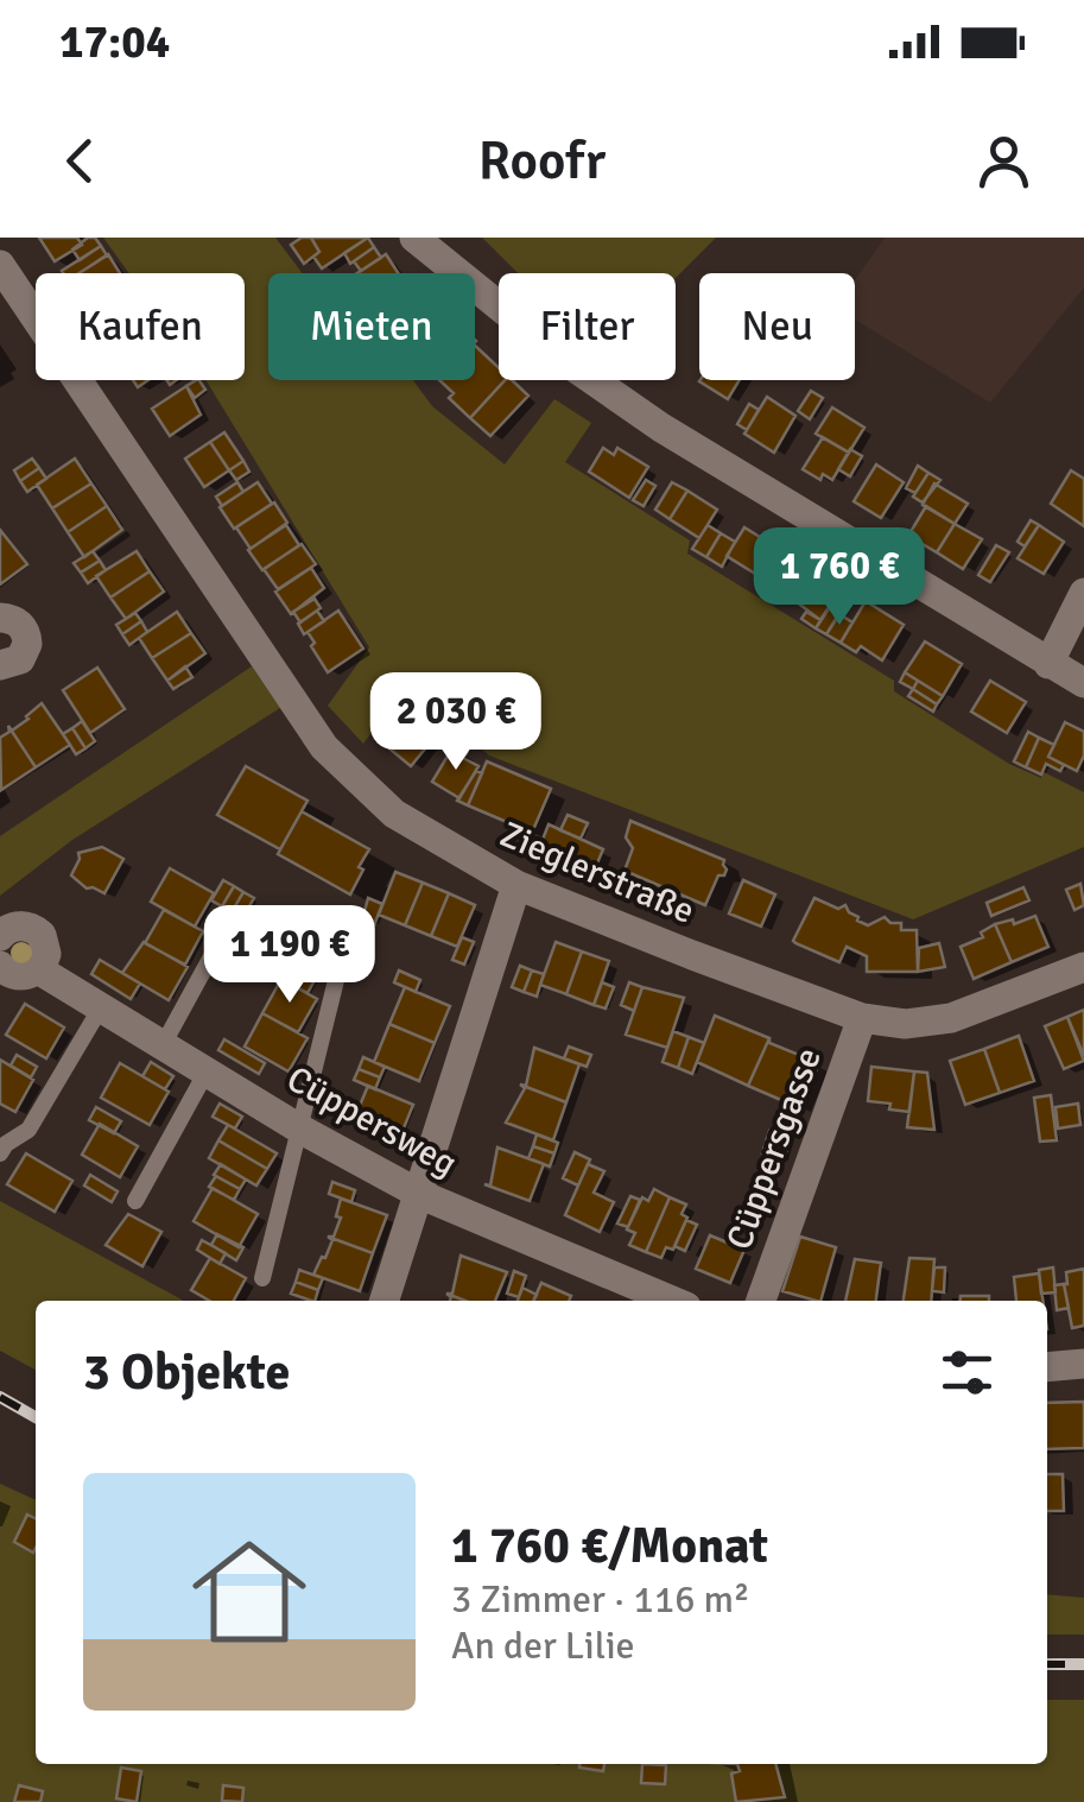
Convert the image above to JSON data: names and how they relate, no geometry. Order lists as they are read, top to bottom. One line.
{"streets":{"street":["Zieglerstraße","Cüppersweg","Cüppersgasse"]},"crossings":[["Zieglerstraße","Cüppersgasse"]],"page":{"status":"17:04","header":"Roofr","chip":["Kaufen","Mieten","Filter","Neu"],"price":["1 760 €","2 030 €","1 190 €"],"heading":"3 Objekte","list":[{"name":"1 760 €/Monat","note":"3 Zimmer · 116 m² · An der Lilie"}]}}
